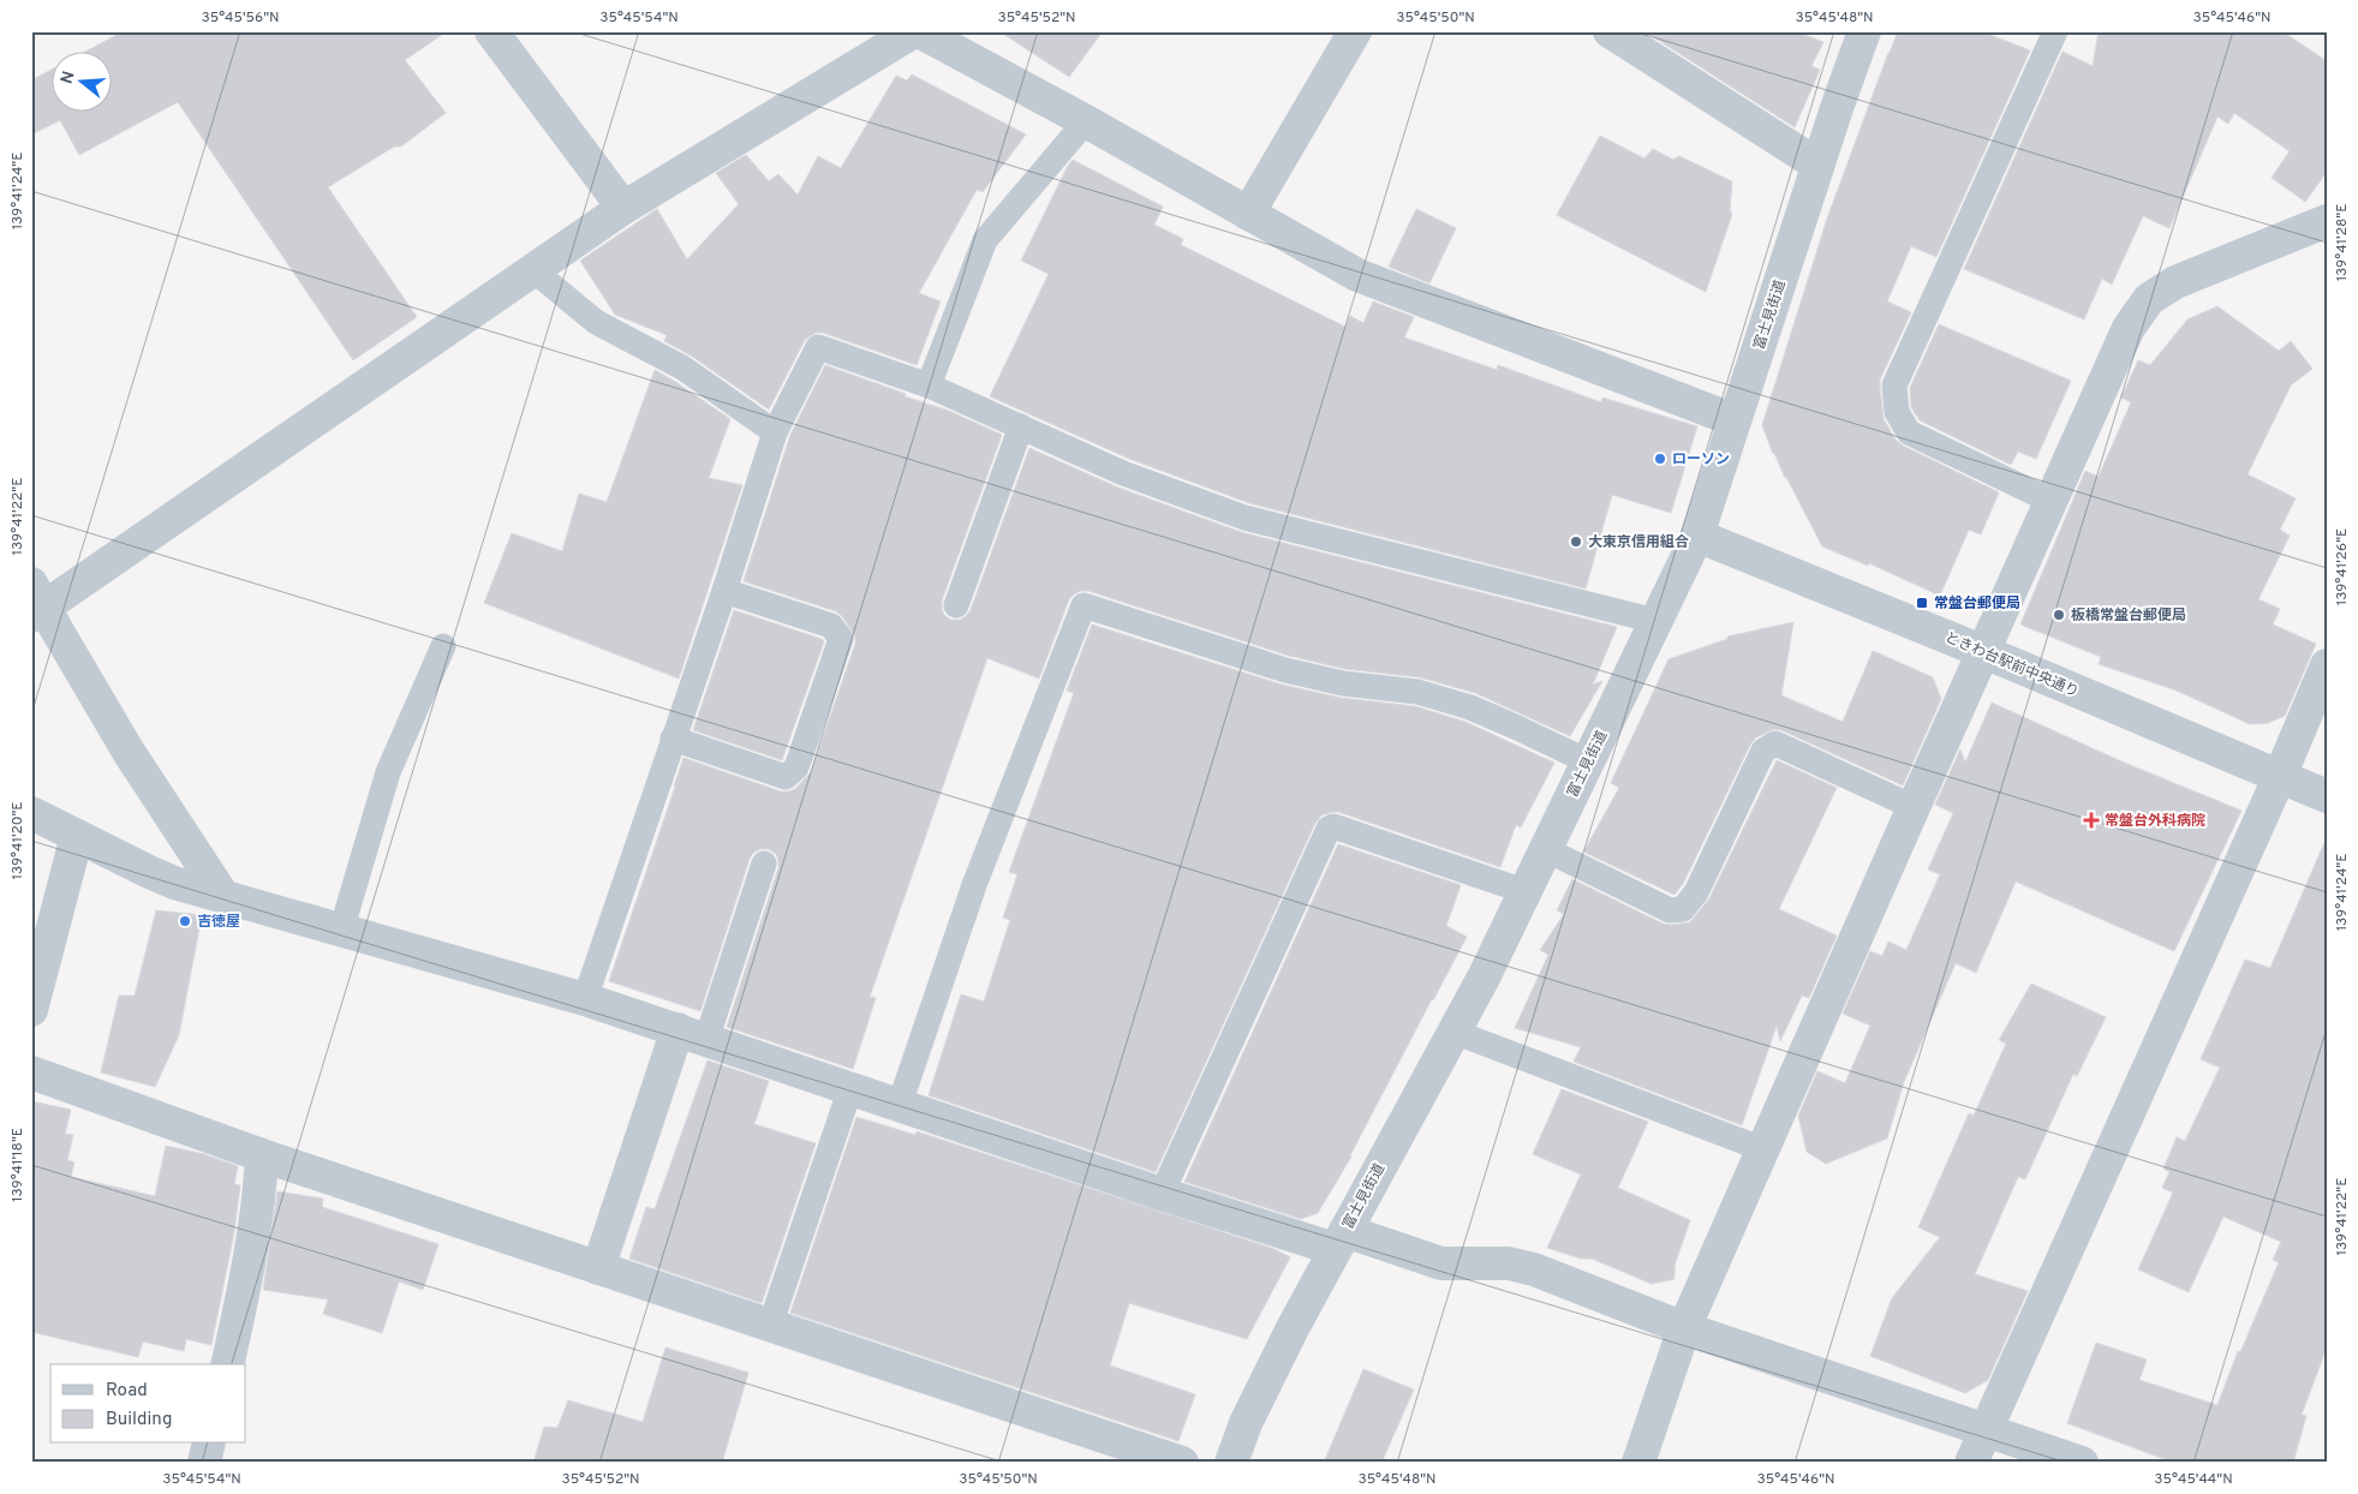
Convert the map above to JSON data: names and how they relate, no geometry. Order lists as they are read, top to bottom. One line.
{"streets":{"street":["富士見街道","ときわ台駅前中央通り"]},"crossings":[["富士見街道","ときわ台駅前中央通り"]],"places":{"other":["ローソン","大東京信用組合","板橋常盤台郵便局","吉徳屋"],"transit":["常盤台郵便局"],"health":["常盤台外科病院"]},"legend":["Road","Building"],"north":"left","coordinates":["35°45'56\"N","35°45'54\"N","35°45'52\"N","35°45'50\"N","35°45'48\"N","35°45'46\"N","139°41'24\"E","139°41'28\"E","139°41'22\"E","139°41'26\"E","139°41'20\"E","139°41'18\"E","35°45'44\"N"]}
